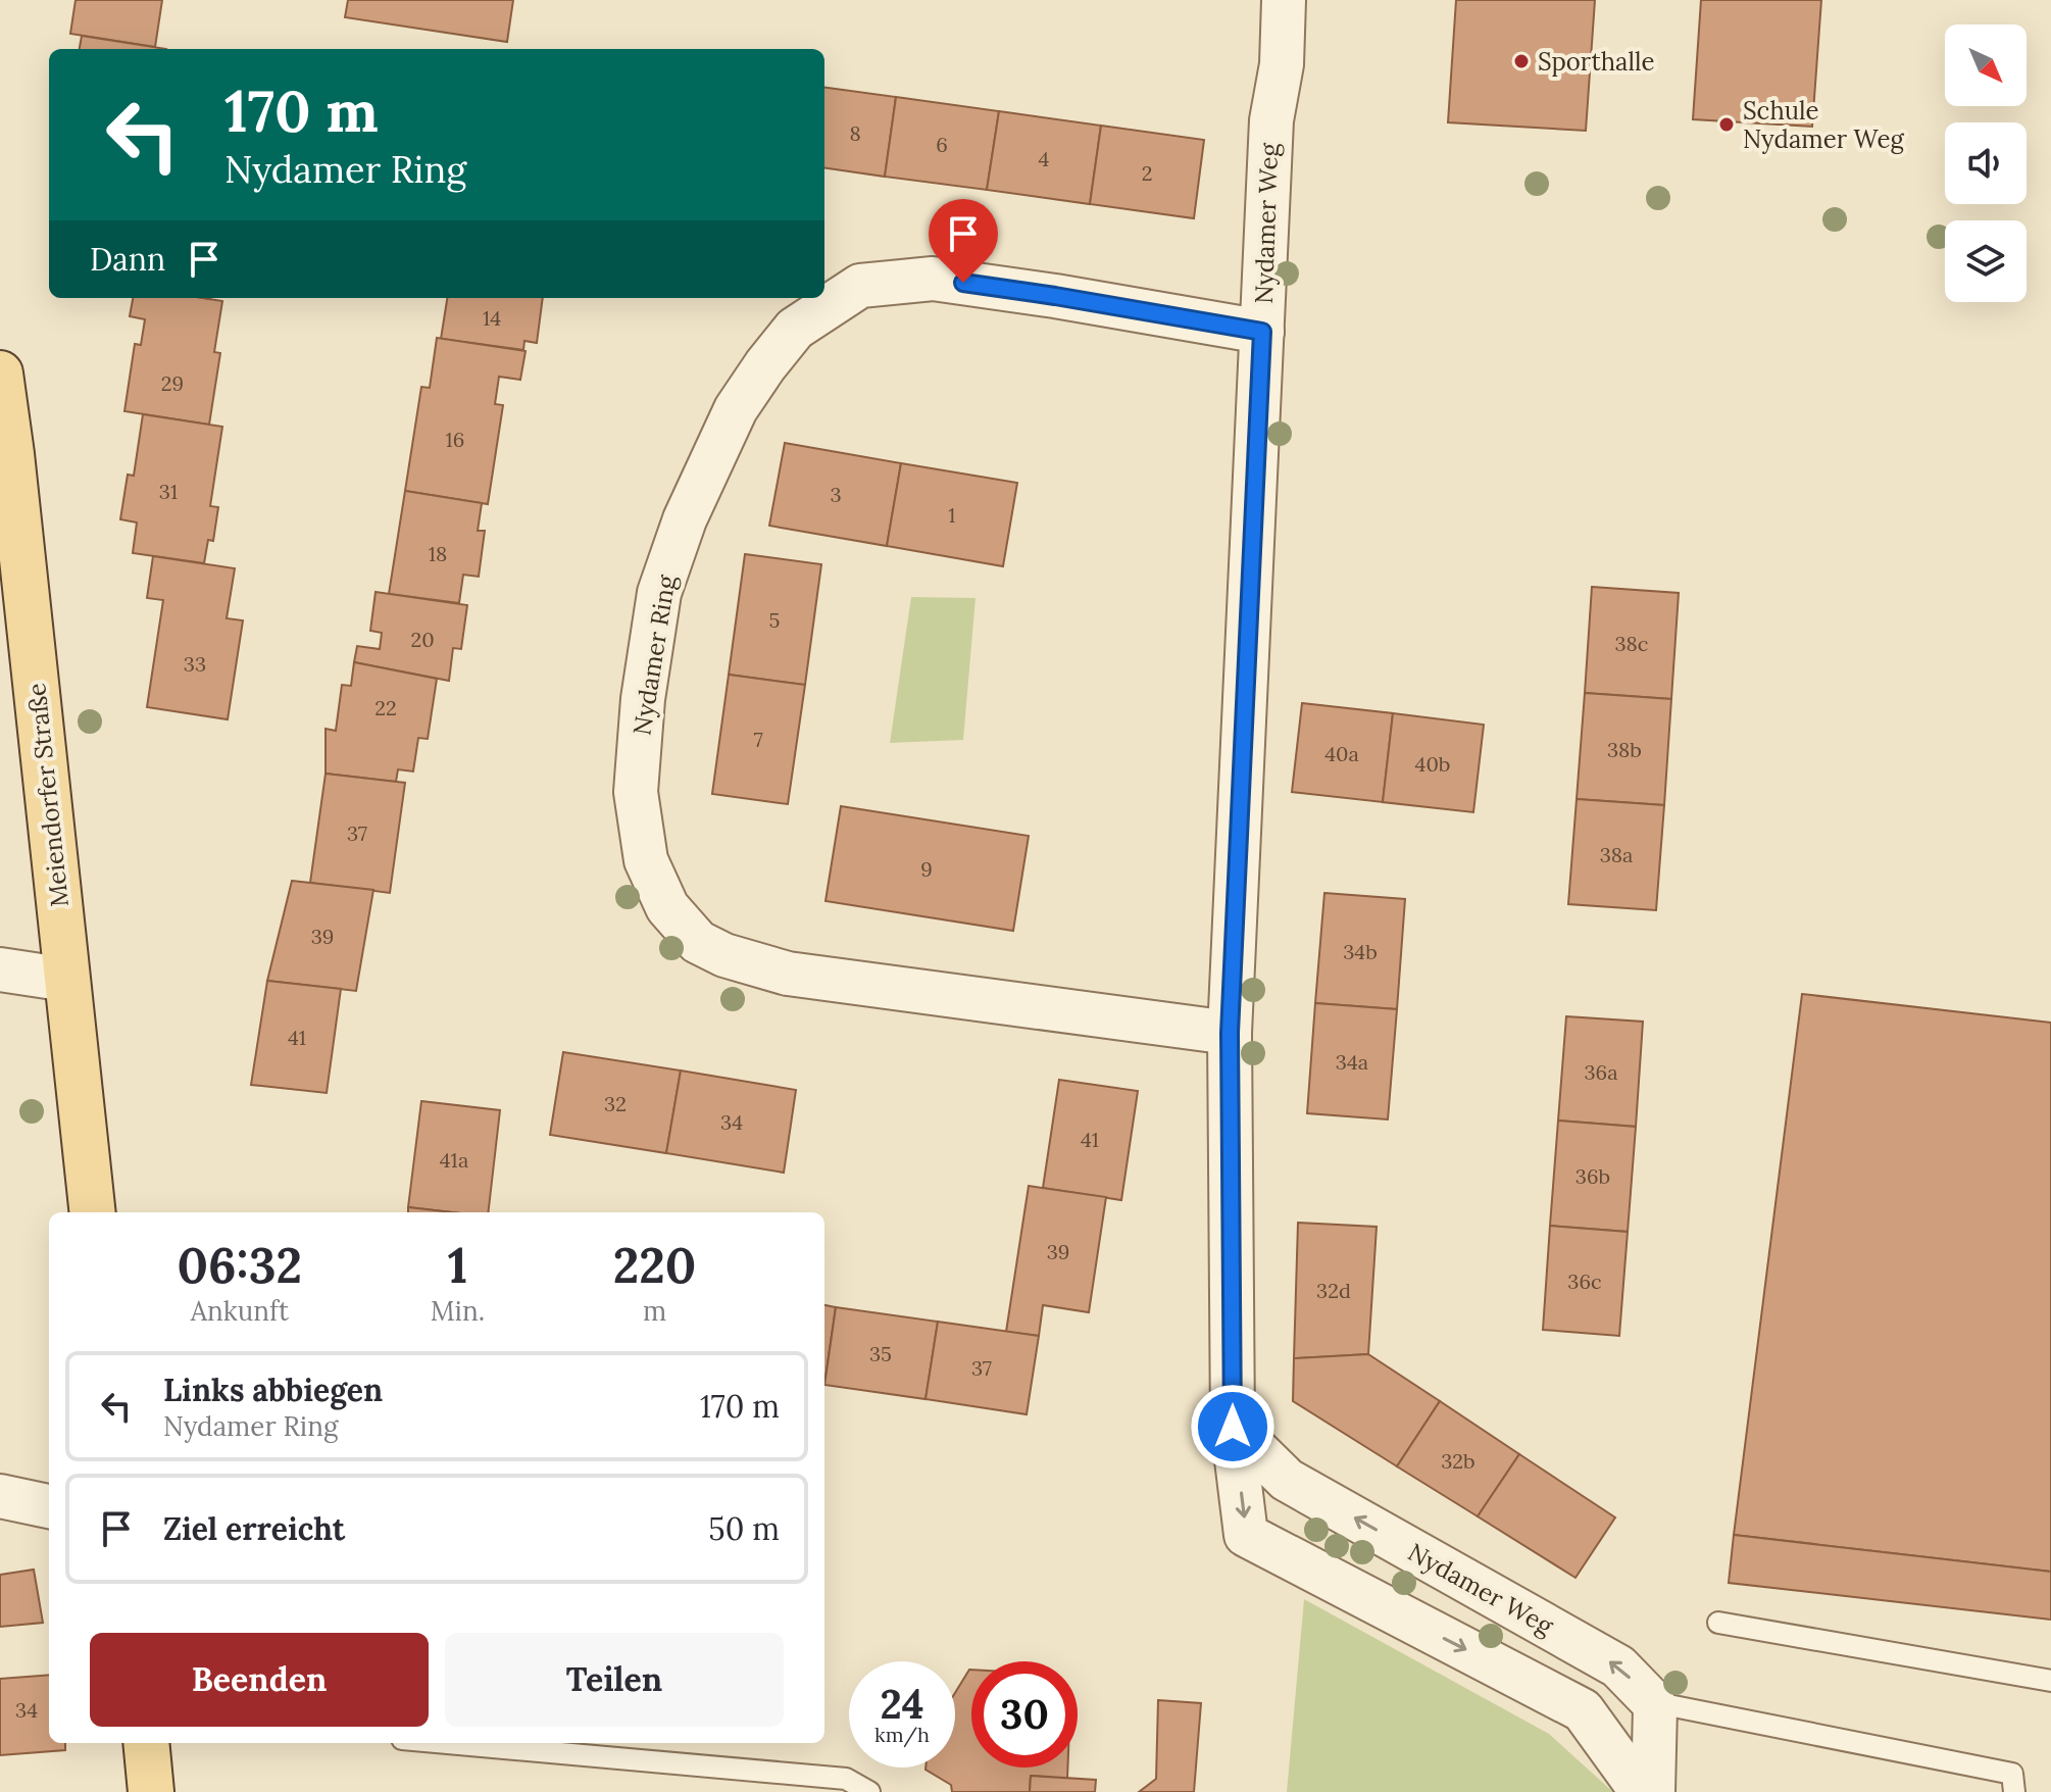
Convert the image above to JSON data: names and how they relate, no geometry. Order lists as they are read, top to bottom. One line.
{"streets":{"main road":["Meiendorfer Straße"],"street":["Nydamer Weg","Nydamer Ring"]},"crossings":[["Nydamer Weg","Nydamer Ring"]],"places":["Sporthalle","Schule Nydamer Weg"],"house_numbers":["8","6","4","2","14","29","16","31","3","1","18","5","20","38c","33","22","7","38b","40a","40b","37","38a","9","39","34b","41","34a","36a","32","34","41","41a","36b","39","36c","32d","35","37","32b","34"],"north":"bottom right","page":{"turn":["170 m","Nydamer Ring"],"then":"Dann","eta":["06:32","Ankunft","1","Min.","220","m"],"list":[{"name":"Links abbiegen","note":"Nydamer Ring","value":"170 m"},{"name":"Ziel erreicht","value":"50 m"}],"buttons":["Beenden","Teilen"],"speed":"24 km/h","limit":"30"}}
